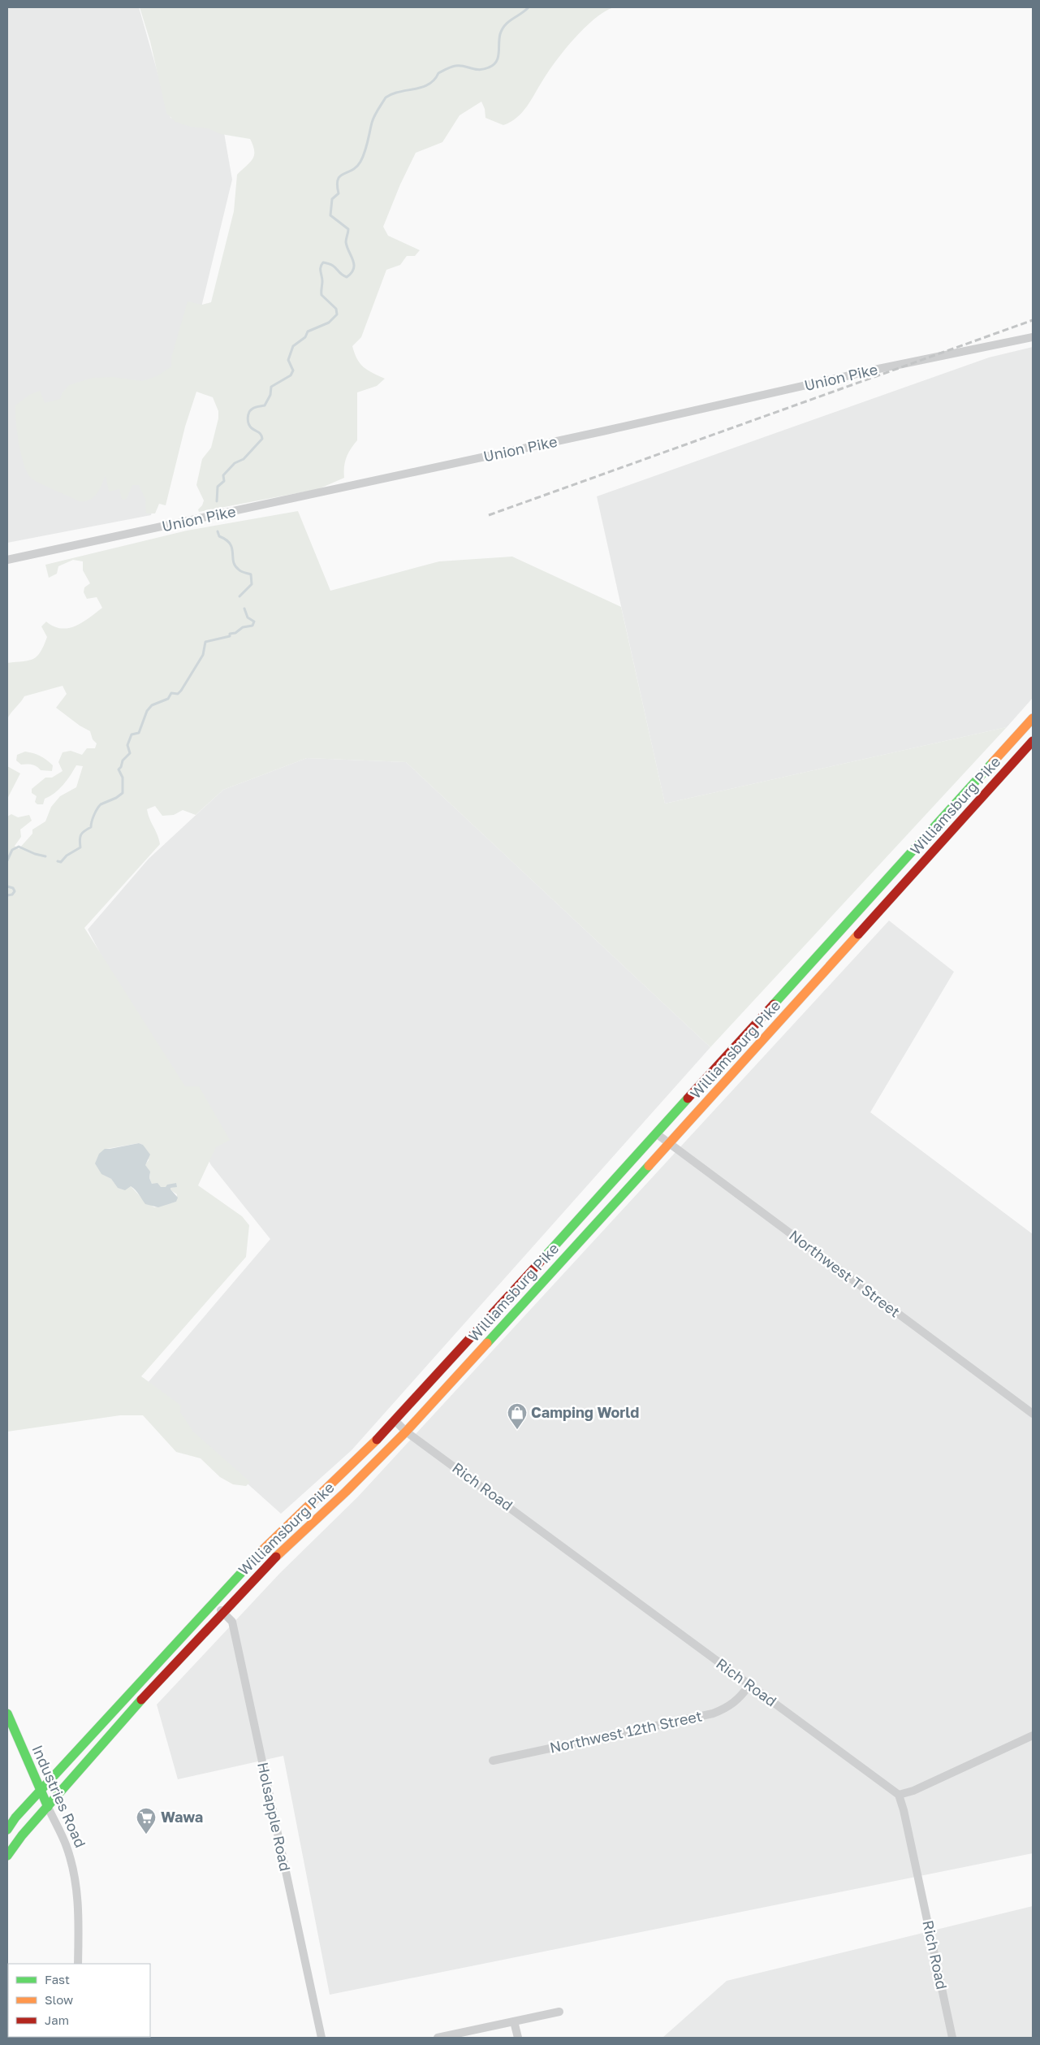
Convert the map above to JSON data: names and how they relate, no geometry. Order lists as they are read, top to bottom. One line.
{"streets":{"main road":["Williamsburg Pike","Industries Road"],"street":["Union Pike","Northwest T Street","Rich Road","Northwest 12th Street","Holsapple Road"]},"crossings":[["Williamsburg Pike","Northwest T Street"],["Williamsburg Pike","Rich Road"],["Williamsburg Pike","Industries Road"],["Williamsburg Pike","Holsapple Road"],["Rich Road","Northwest 12th Street"]],"places":{"shop":["Camping World"],"supermarket":["Wawa"]},"legend":["Fast","Slow","Jam"]}
